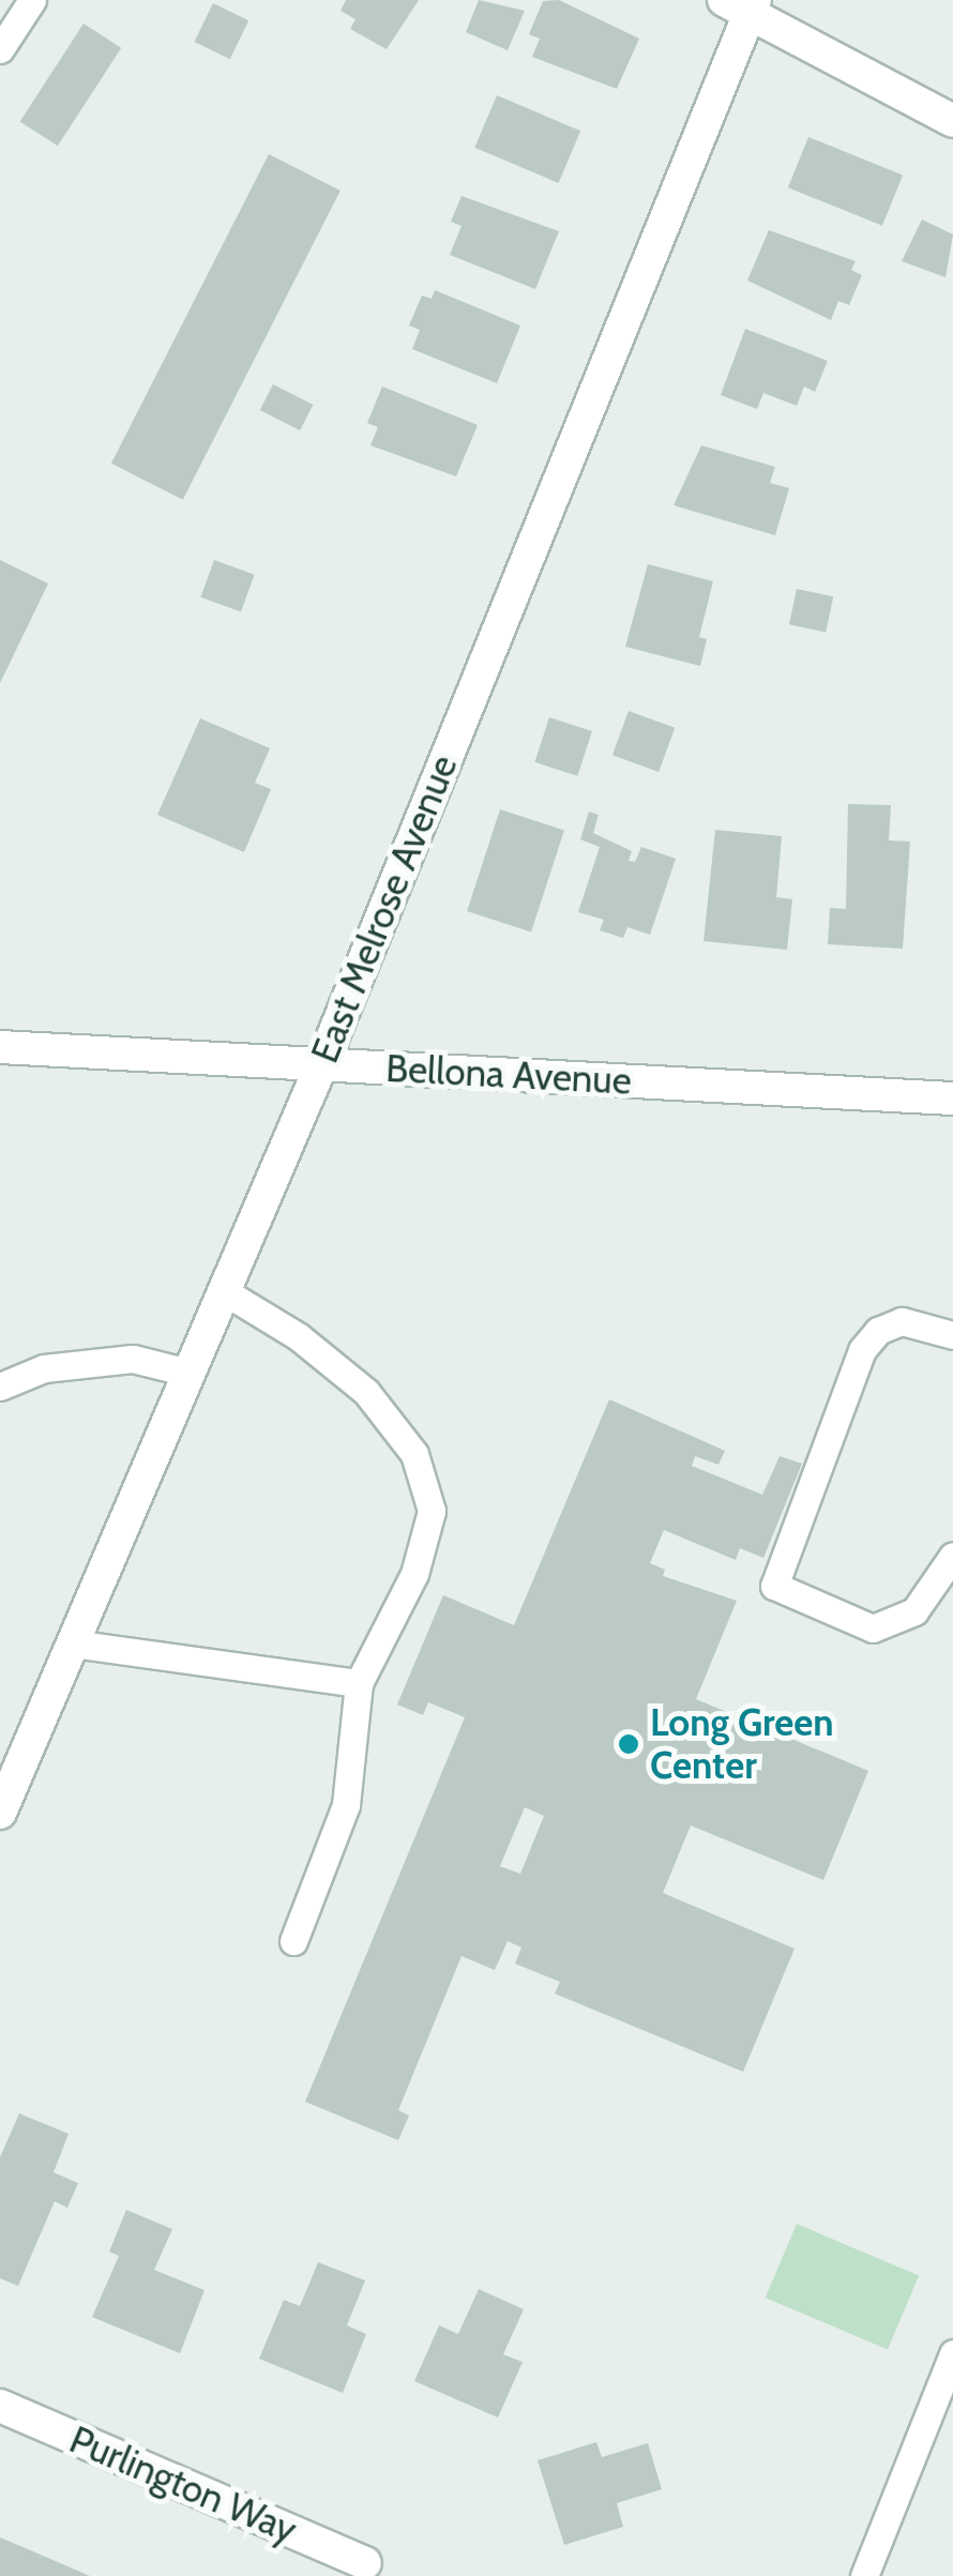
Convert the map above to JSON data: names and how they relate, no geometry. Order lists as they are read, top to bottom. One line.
{"streets":{"street":["East Melrose Avenue","Bellona Avenue","Purlington Way"]},"crossings":[["East Melrose Avenue","Bellona Avenue"]],"places":["Long Green Center"]}
